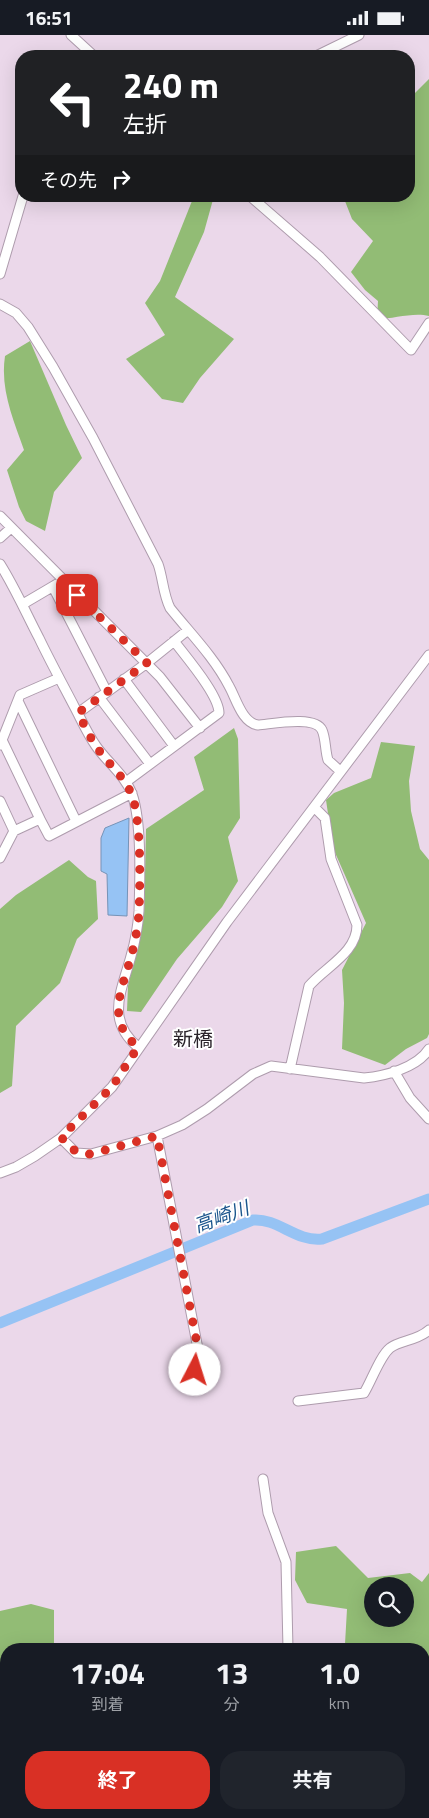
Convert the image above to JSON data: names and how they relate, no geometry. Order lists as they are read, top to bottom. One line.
{"districts":["新橋"],"water":["高崎川"],"page":{"status":"16:51","turn":["240 m","左折"],"then":"その先","eta":["17:04","到着","13","分","1.0","km"],"buttons":["終了","共有"]}}
